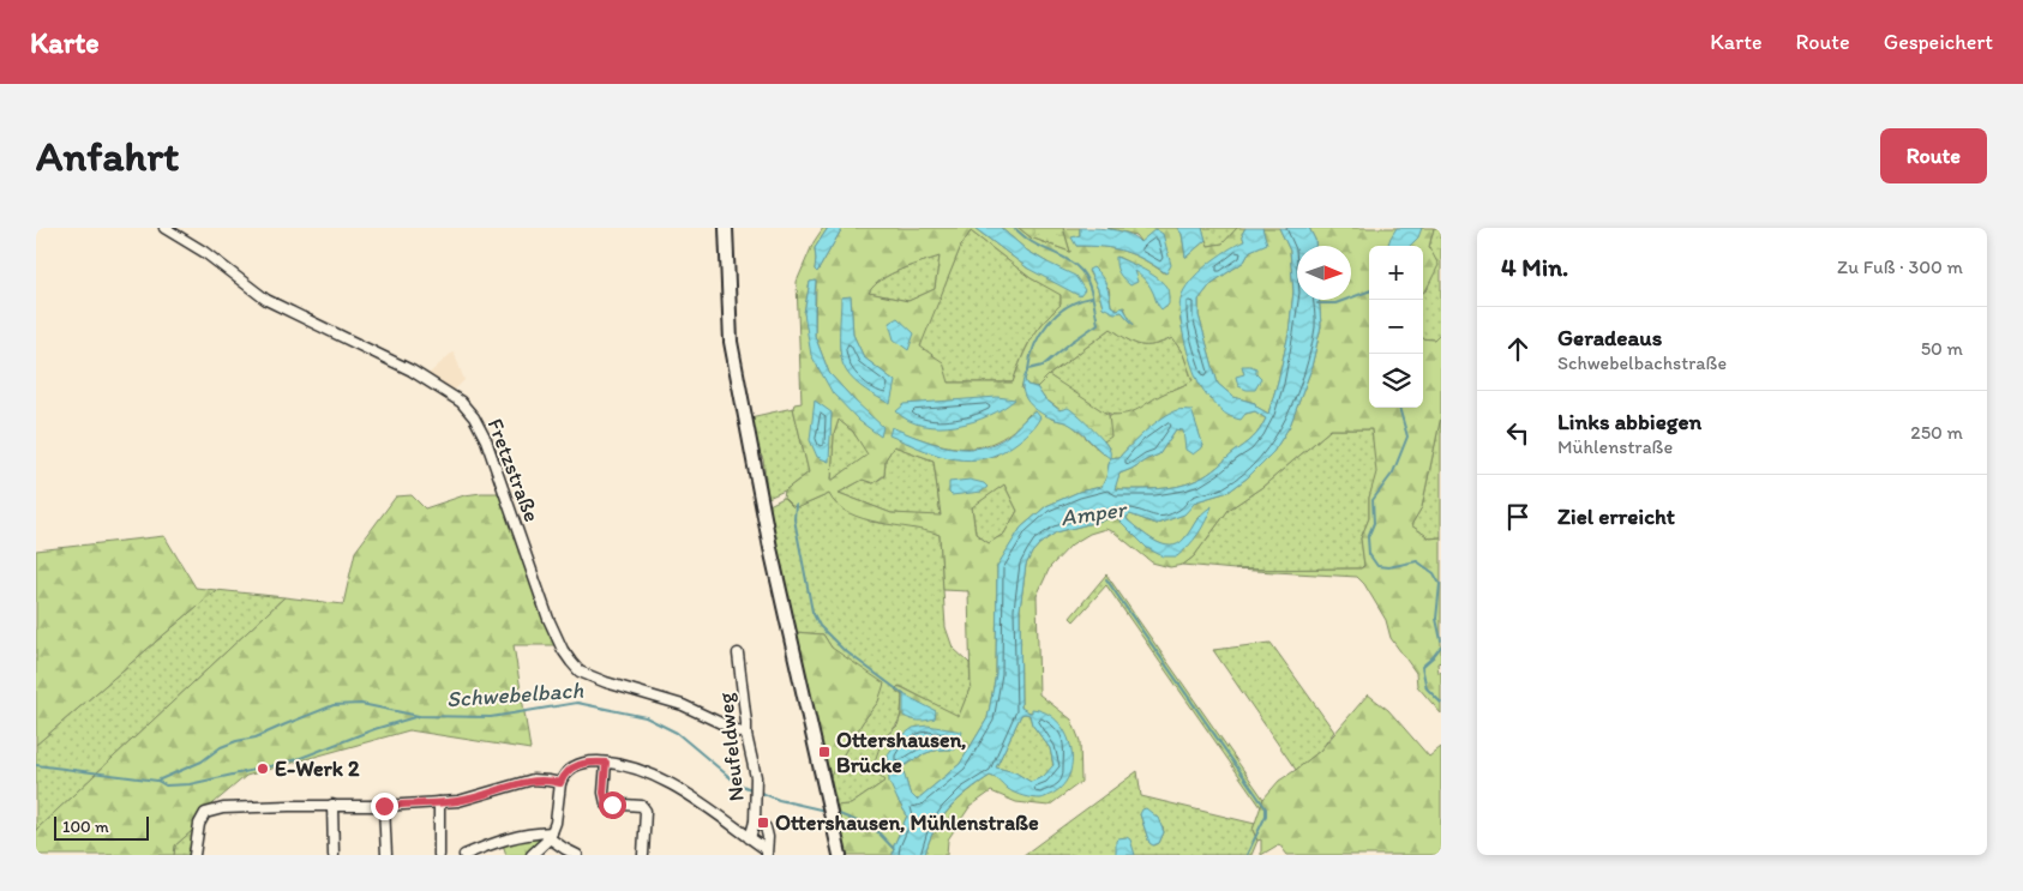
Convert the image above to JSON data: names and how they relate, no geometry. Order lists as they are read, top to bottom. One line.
{"streets":{"street":["Fretzstraße","Neufeldweg"]},"crossings":[["Fretzstraße","Neufeldweg"]],"water":["Amper","Schwebelbach"],"places":{"transit":["Ottershausen, Brücke","Ottershausen, Mühlenstraße"],"other":["E-Werk 2"]},"scale_bar":"100 m","north":"right","page":{"header":"Karte","nav":["Karte","Route","Gespeichert"],"buttons":"Route","title":"Anfahrt","heading":["4 Min.","Zu Fuß · 300 m"],"map_buttons":["+","−"],"list":[["Geradeaus","Schwebelbachstraße","50 m"],["Links abbiegen","Mühlenstraße","250 m"],"Ziel erreicht"],"scale":"100 m"}}
